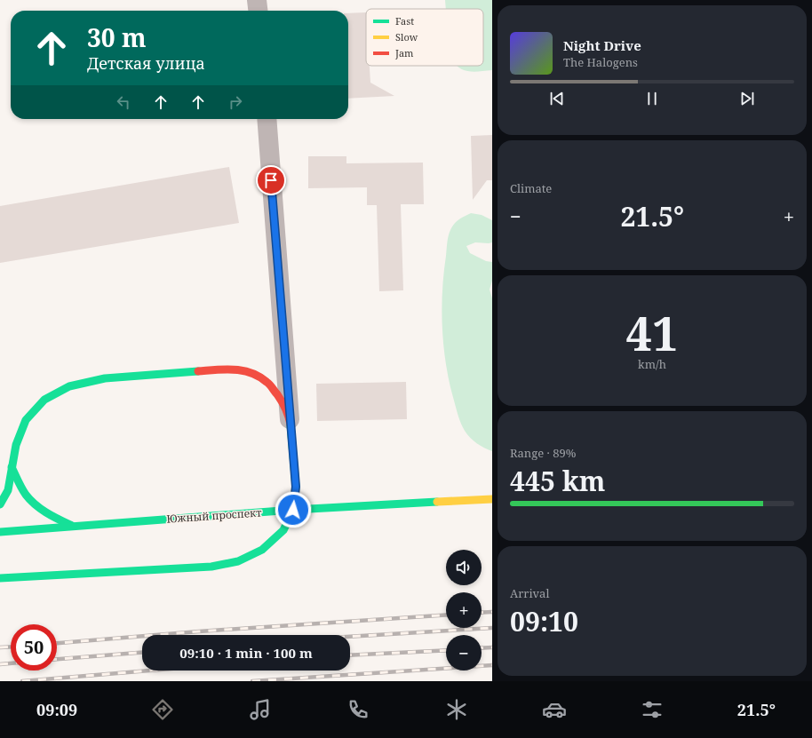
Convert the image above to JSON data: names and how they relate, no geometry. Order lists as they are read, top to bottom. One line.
{"streets":{"main road":["Южный проспект"]},"legend":["Fast","Slow","Jam"],"page":{"turn":["30 m","Детская улица"],"song":["Night Drive","The Halogens"],"tile":["Climate",["41","km/h"],["Range · 89%","445 km"],["Arrival","09:10"]],"heat":["−","21.5°","+"],"map_buttons":["+","−"],"limit":"50","trip":"09:10 · 1 min · 100 m","tabs":["09:09","21.5°"]}}
